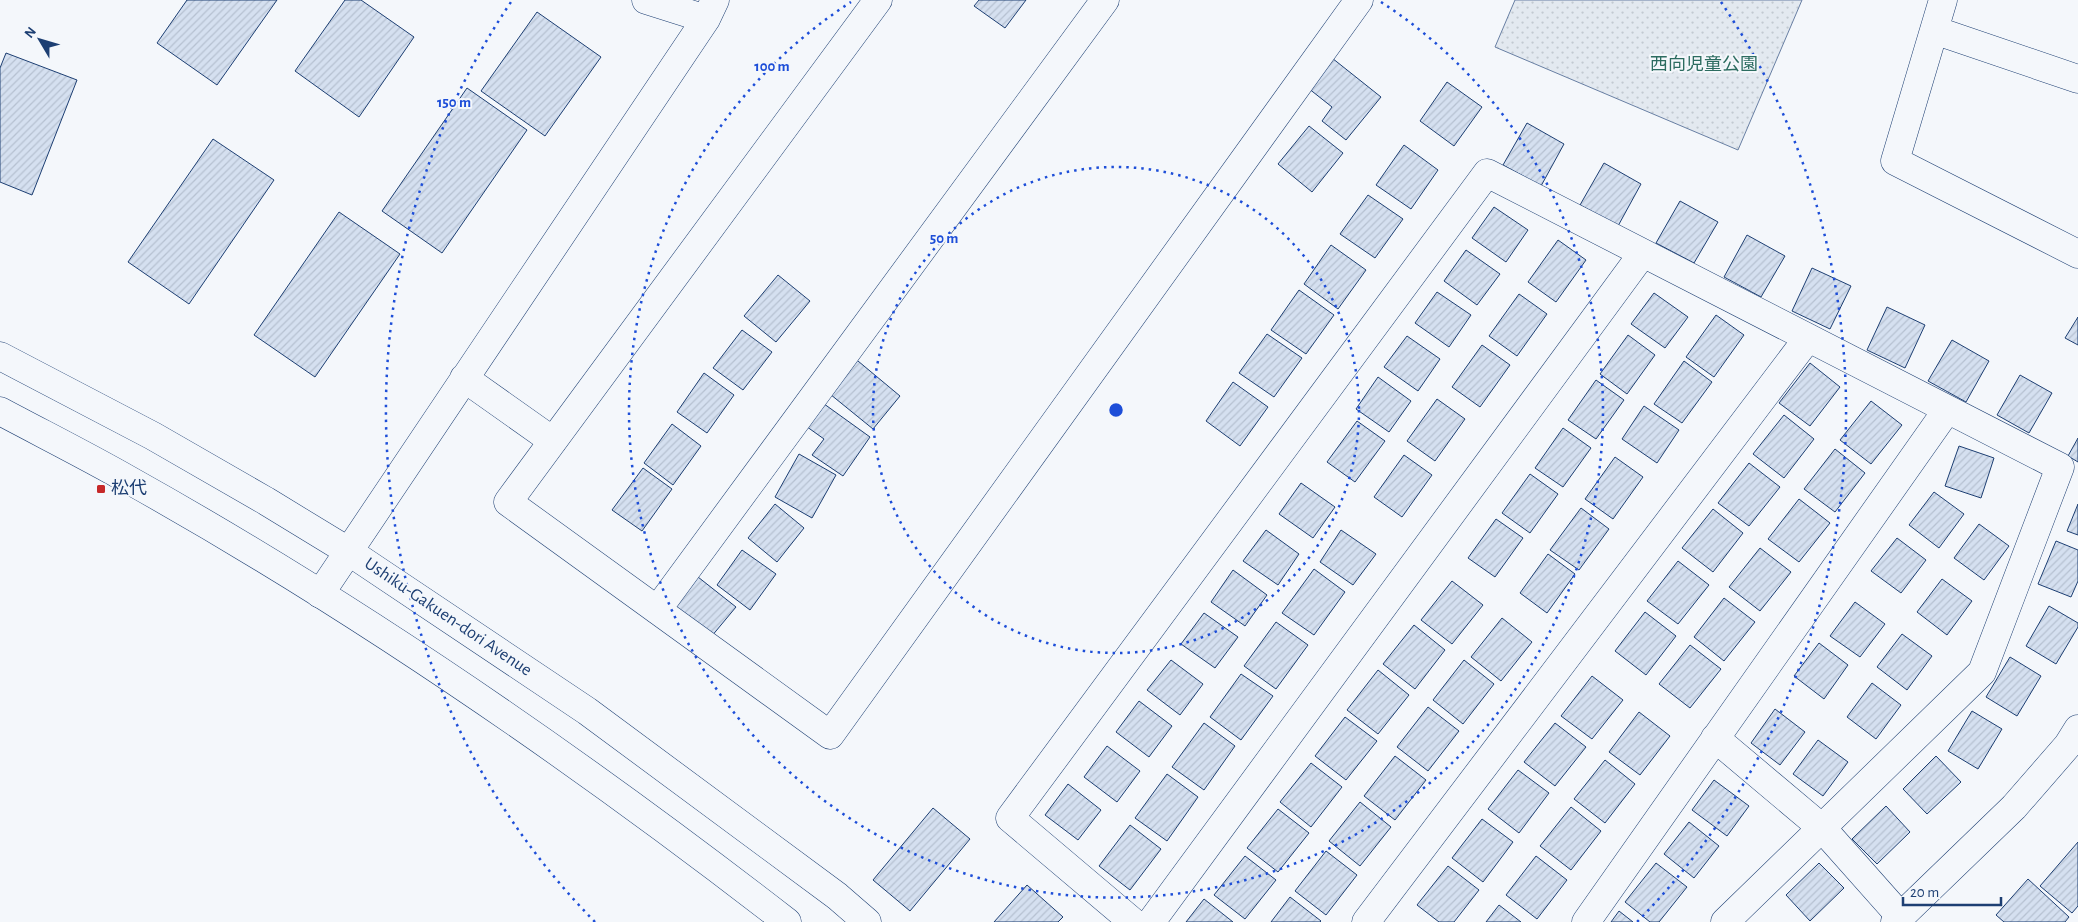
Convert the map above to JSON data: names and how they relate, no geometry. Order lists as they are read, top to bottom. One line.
{"streets":{"main road":["Ushiku-Gakuen-dori Avenue"]},"parks":["西向児童公園"],"places":{"transit":["松代"]},"scale_bar":"20 m","north":"top left","rings":["100 m","150 m","50 m"]}
